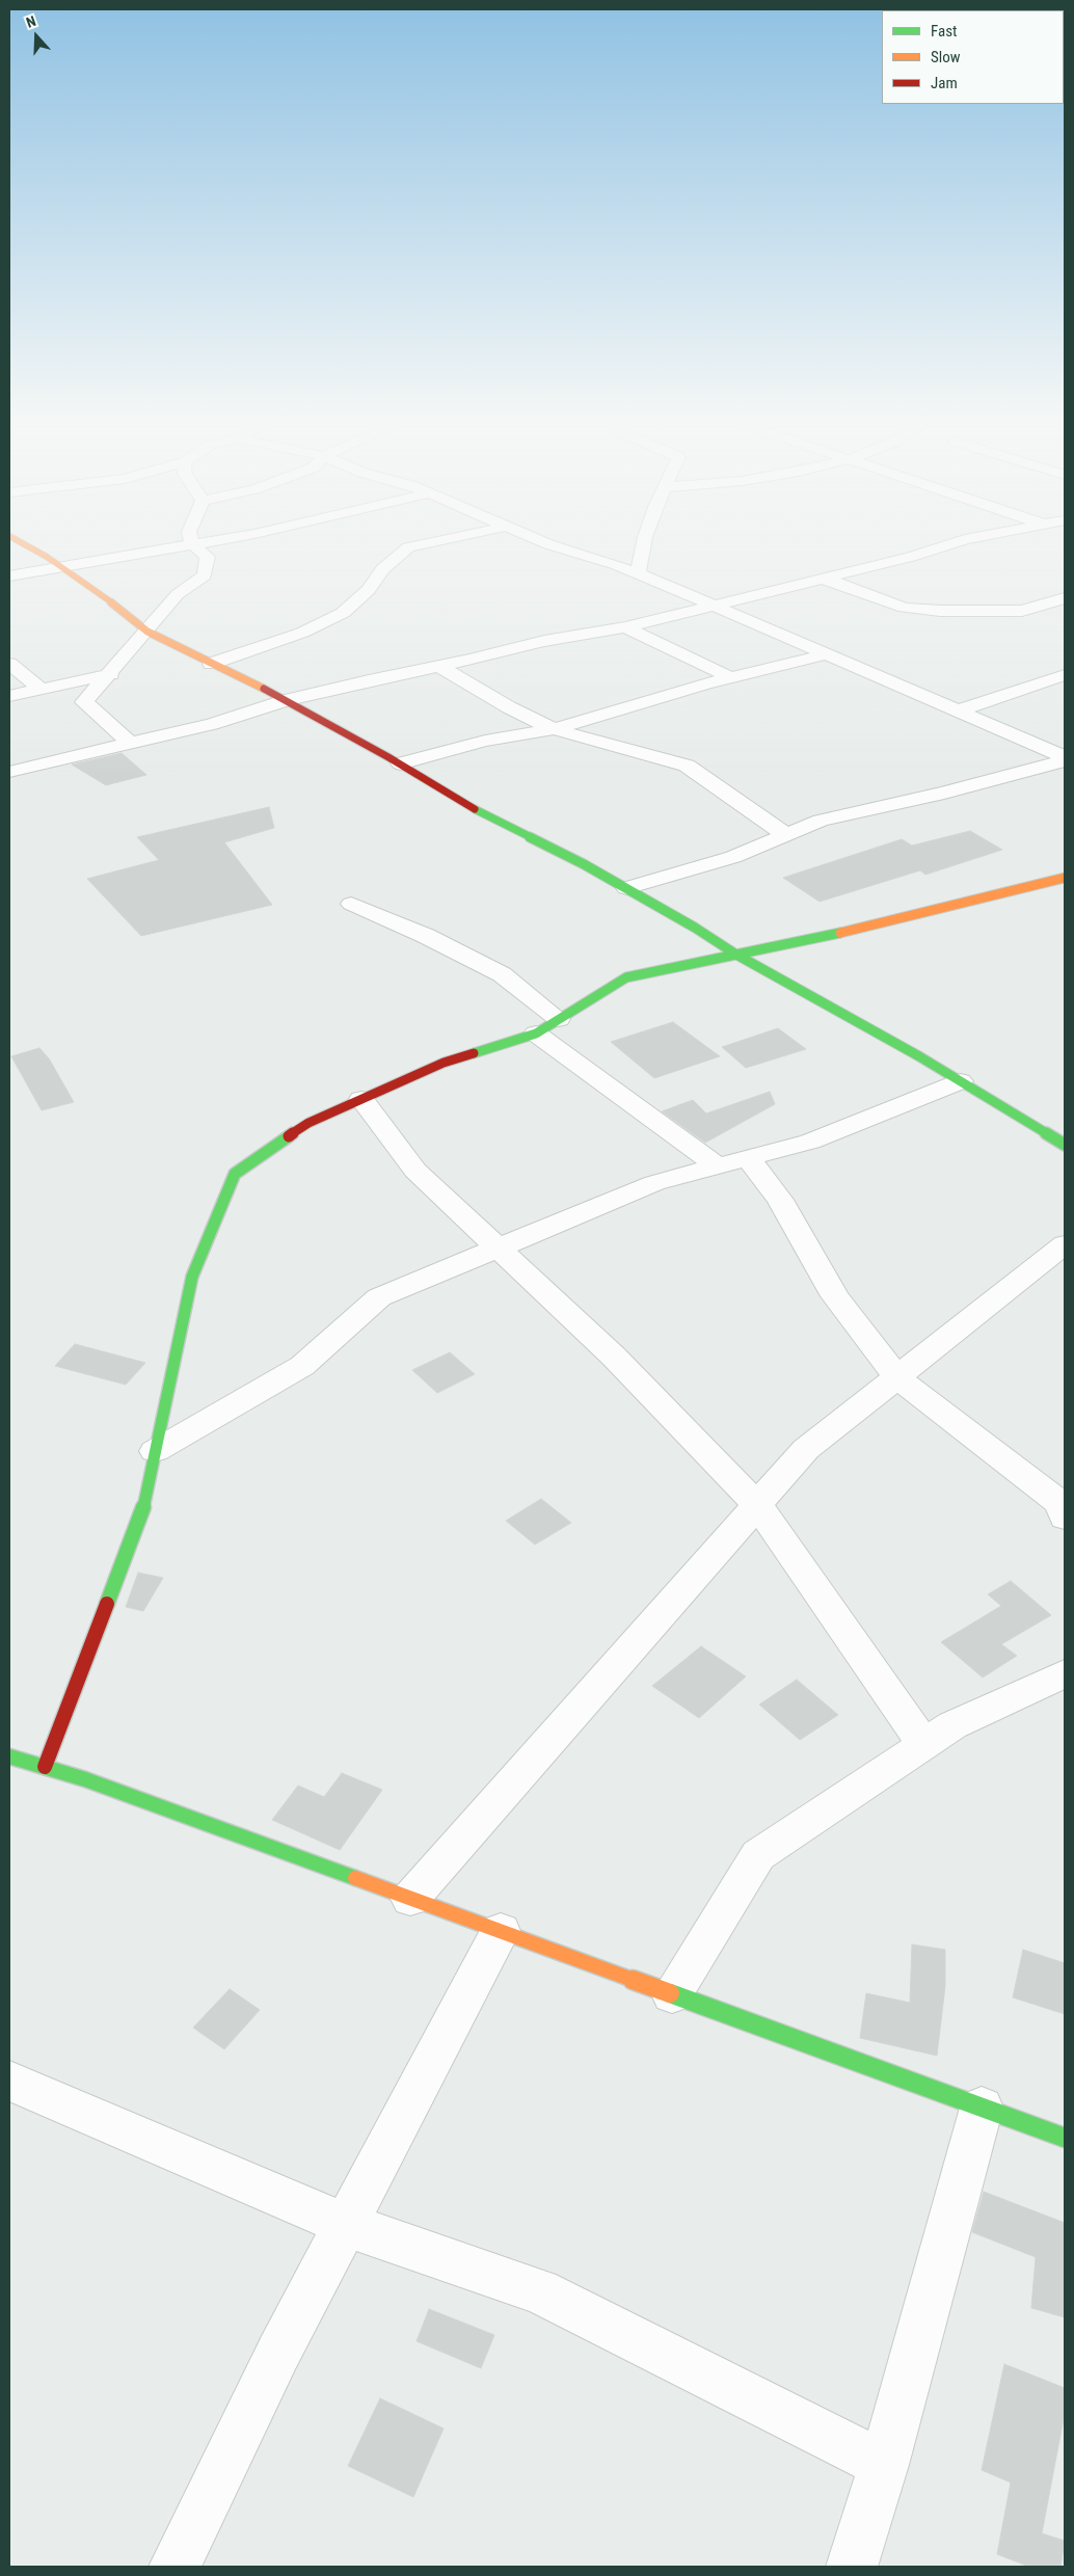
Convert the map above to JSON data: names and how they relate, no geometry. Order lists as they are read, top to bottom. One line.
{"legend":["Fast","Slow","Jam"],"north":"top"}
